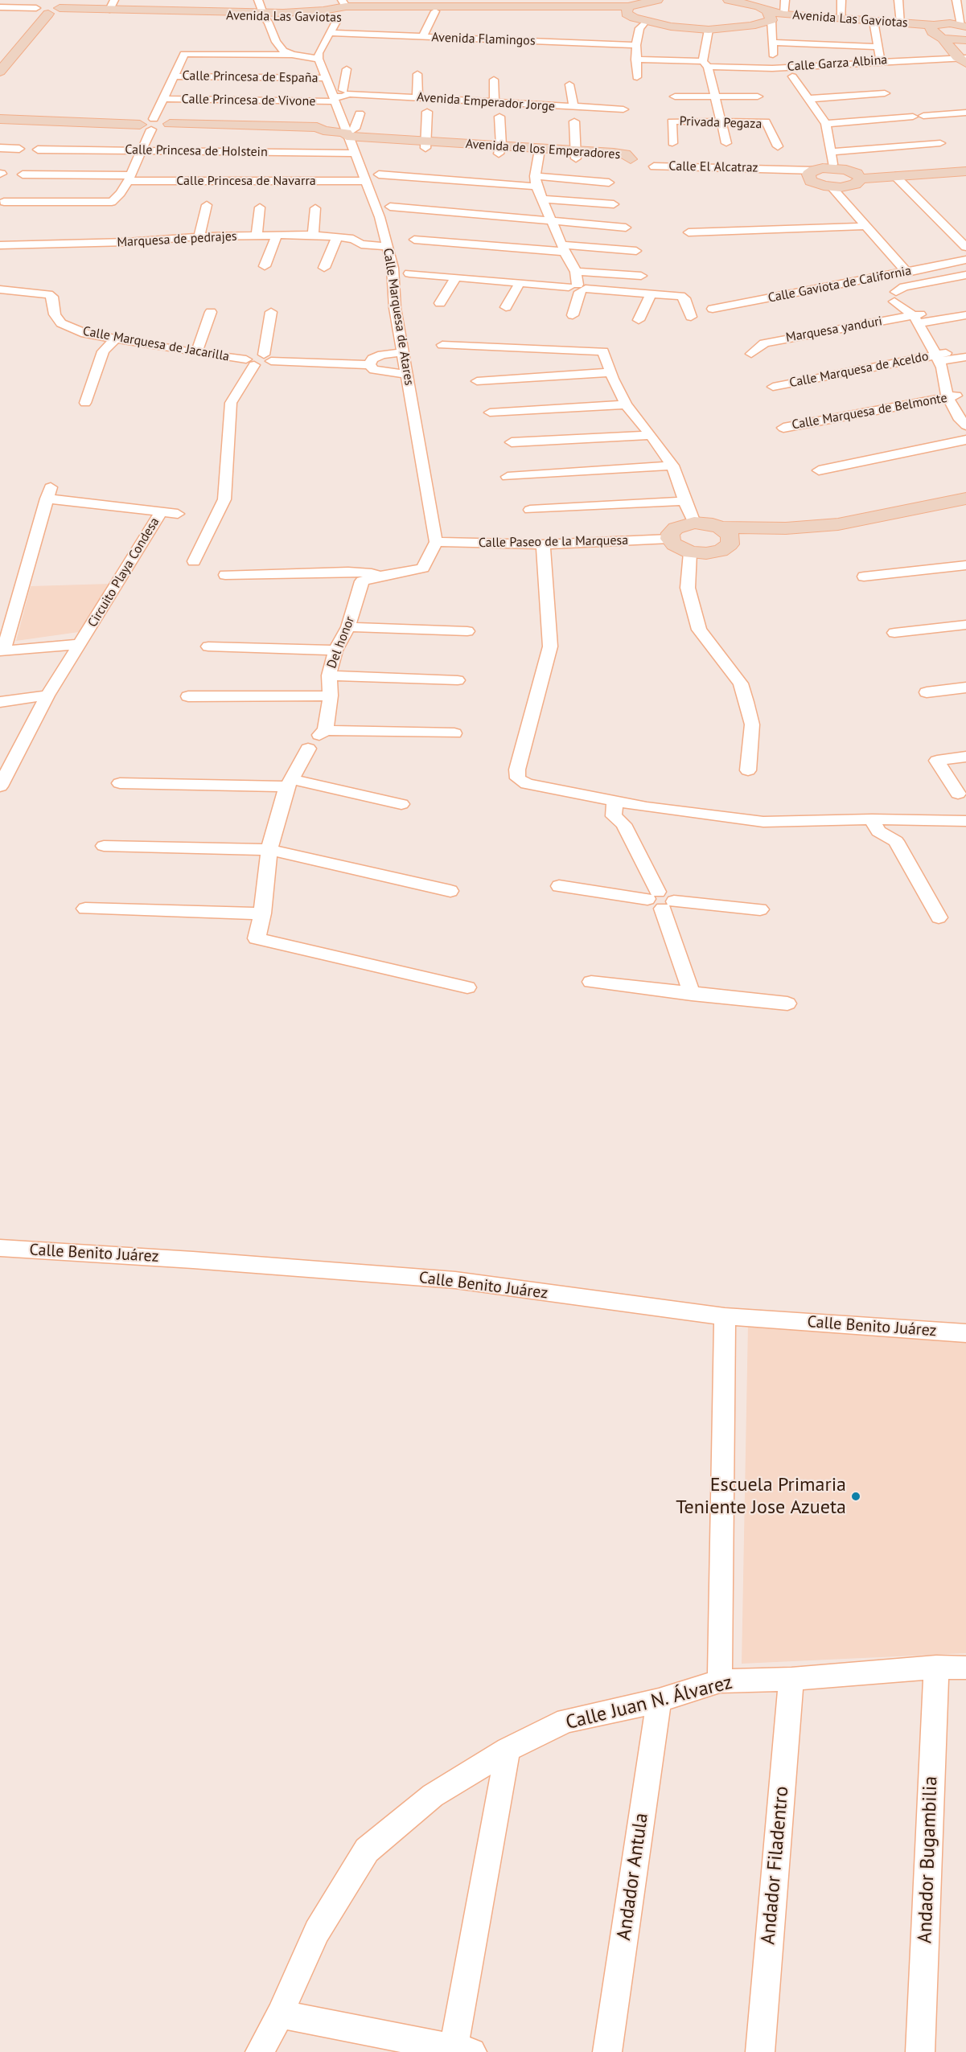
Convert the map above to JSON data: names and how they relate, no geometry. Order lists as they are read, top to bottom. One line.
{"streets":{"street":["Avenida Las Gaviotas","Avenida Flamingos","Calle Garza Albina","Calle Princesa de España","Calle Princesa de Vivone","Avenida Emperador Jorge","Privada Pegaza","Avenida de los Emperadores","Calle Princesa de HoIstein","Calle El Alcatraz","Calle Princesa de Navarra","Marquesa de pedrajes","Calle Gaviota de California","Calle Marquesa de Atares","Marquesa yanduri","Calle Marquesa de Jacarilla","Calle Marquesa de Aceldo","Calle Marquesa de Belmonte","Calle Paseo de la Marquesa","Circuito Playa Condesa","Del honor","Calle Benito Juárez","Calle Juan N. Álvarez","Andador Bugambilia","Andador Filadentro","Andador Antula"]},"crossings":[["Calle Princesa de España","Calle Marquesa de Atares"],["Calle Princesa de Vivone","Avenida Emperador Jorge"],["Calle Princesa de Vivone","Calle Marquesa de Atares"],["Avenida Emperador Jorge","Calle Marquesa de Atares"],["Avenida de los Emperadores","Calle Princesa de HoIstein"],["Avenida de los Emperadores","Calle Marquesa de Atares"],["Calle Princesa de HoIstein","Calle Marquesa de Atares"],["Calle Princesa de Navarra","Calle Marquesa de Atares"],["Calle Gaviota de California","Marquesa yanduri"],["Calle Marquesa de Atares","Calle Paseo de la Marquesa"],["Calle Marquesa de Atares","Del honor"],["Calle Paseo de la Marquesa","Del honor"],["Calle Juan N. Álvarez","Andador Bugambilia"],["Calle Juan N. Álvarez","Andador Filadentro"],["Calle Juan N. Álvarez","Andador Antula"]],"places":["Escuela Primaria Teniente Jose Azueta"]}
